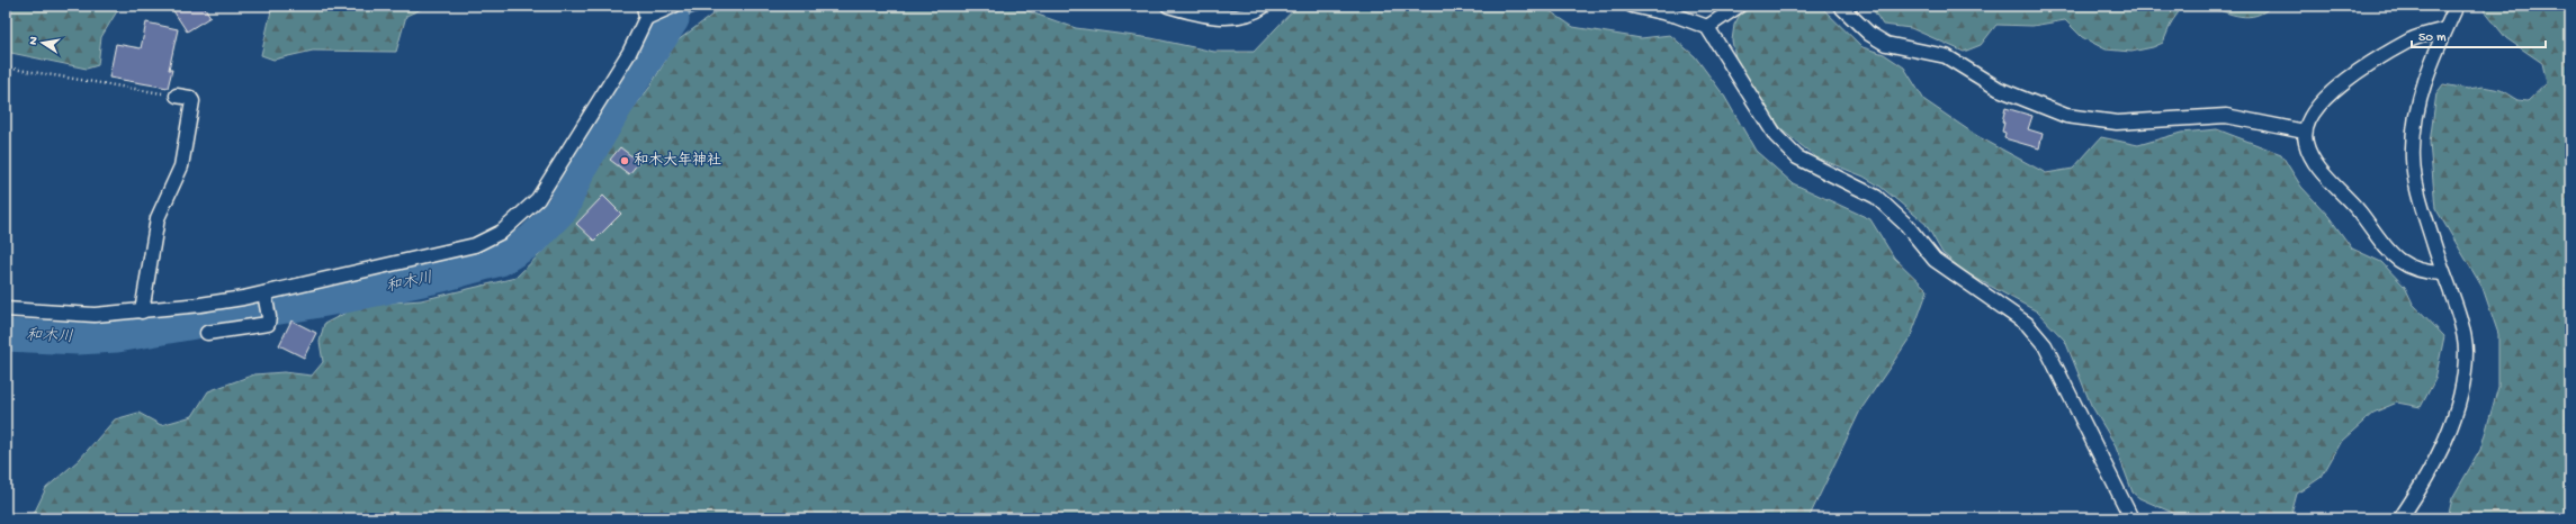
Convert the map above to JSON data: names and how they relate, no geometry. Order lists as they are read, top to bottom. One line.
{"water":["和木川"],"places":["和木大年神社"],"scale_bar":"50 m","north":"left"}
